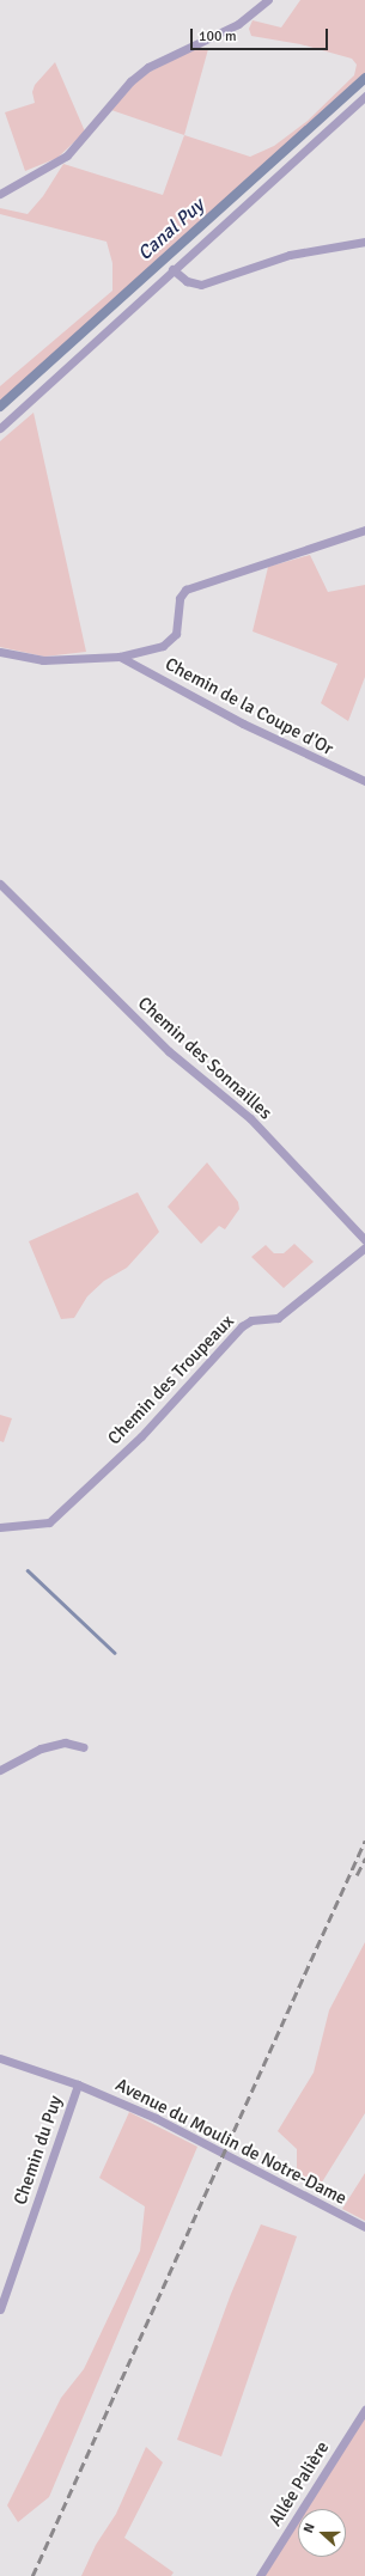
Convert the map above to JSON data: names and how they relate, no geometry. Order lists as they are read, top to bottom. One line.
{"streets":{"street":["Chemin de la Coupe d'Or","Chemin des Sonnailles","Chemin des Troupeaux","Avenue du Moulin de Notre-Dame","Chemin du Puy","Allée Palière"]},"crossings":[["Avenue du Moulin de Notre-Dame","Chemin du Puy"]],"water":["Canal Puy"],"scale_bar":"100 m","north":"left"}
